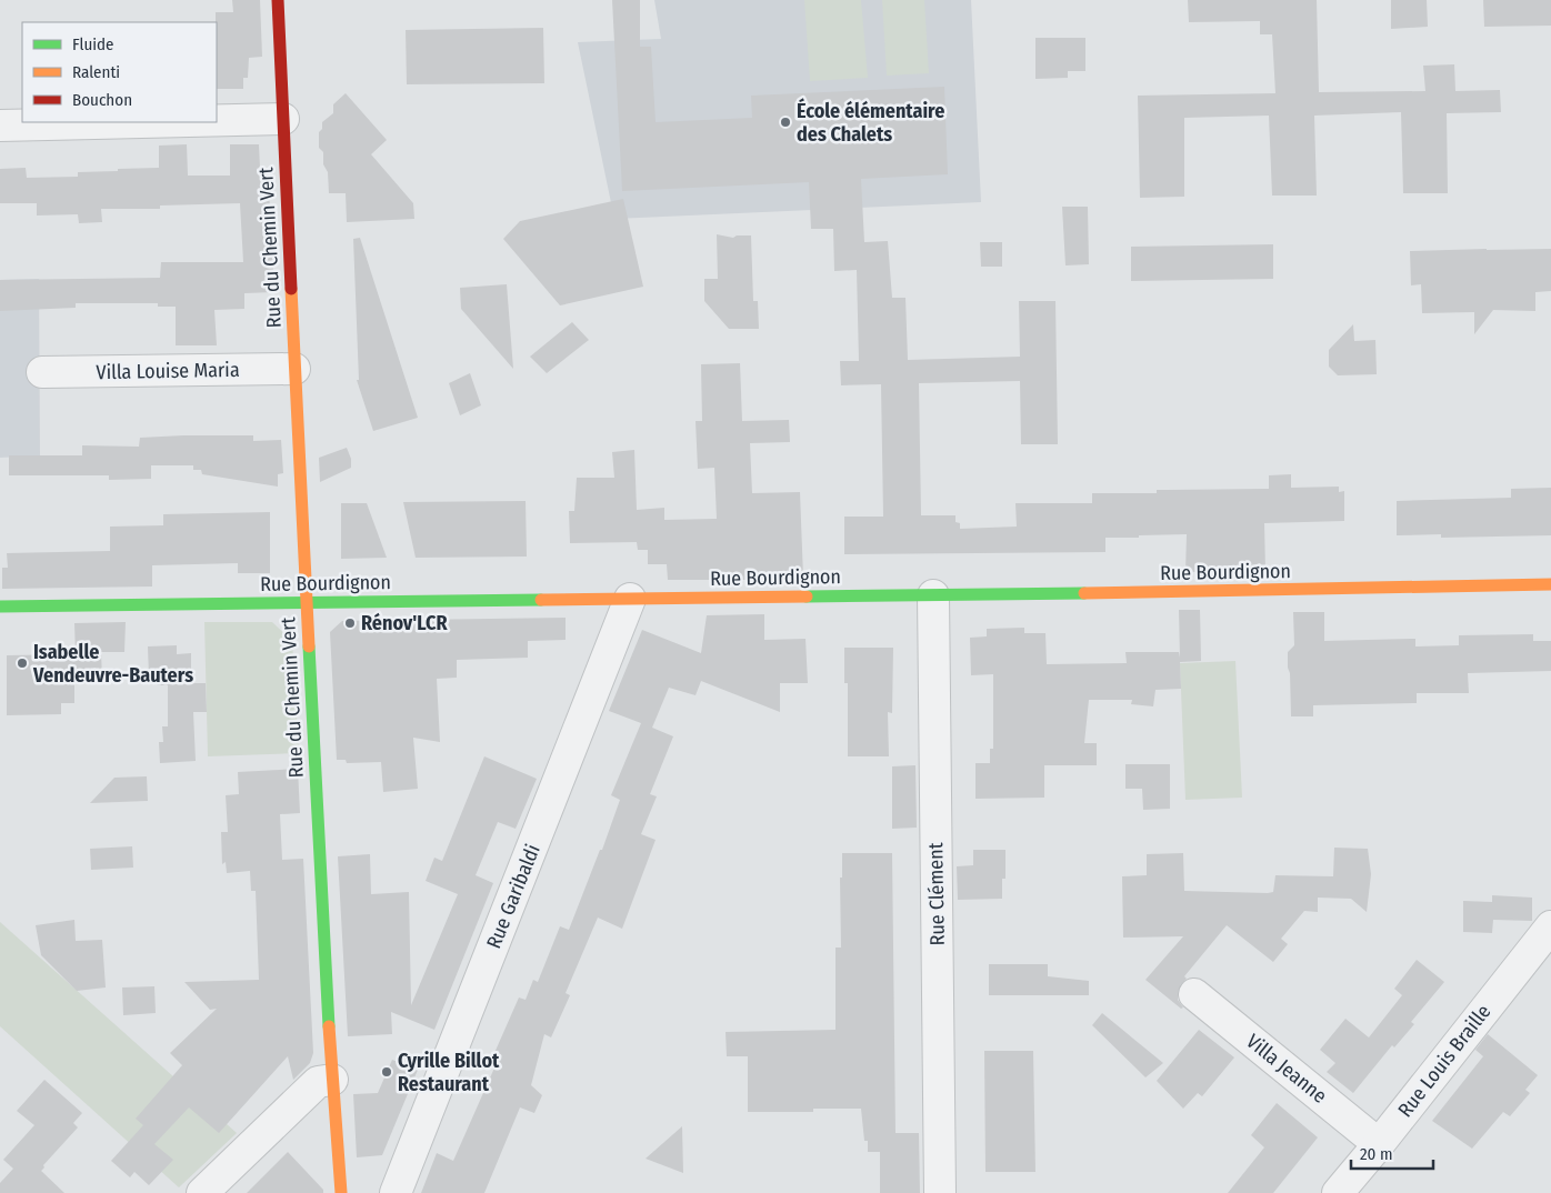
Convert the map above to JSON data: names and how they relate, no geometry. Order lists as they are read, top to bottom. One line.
{"streets":{"street":["Rue du Chemin Vert","Villa Louise Maria","Rue Bourdignon","Rue Clément","Rue Garibaldi","Rue Louis Braille","Villa Jeanne"]},"crossings":[["Rue du Chemin Vert","Villa Louise Maria"],["Rue du Chemin Vert","Rue Bourdignon"],["Rue Bourdignon","Rue Clément"],["Rue Bourdignon","Rue Garibaldi"],["Rue Louis Braille","Villa Jeanne"]],"places":["École élémentaire des Chalets","Rénov'LCR","Isabelle Vendeuvre-Bauters","Cyrille Billot Restaurant"],"legend":["Fluide","Ralenti","Bouchon"],"scale_bar":"20 m"}
